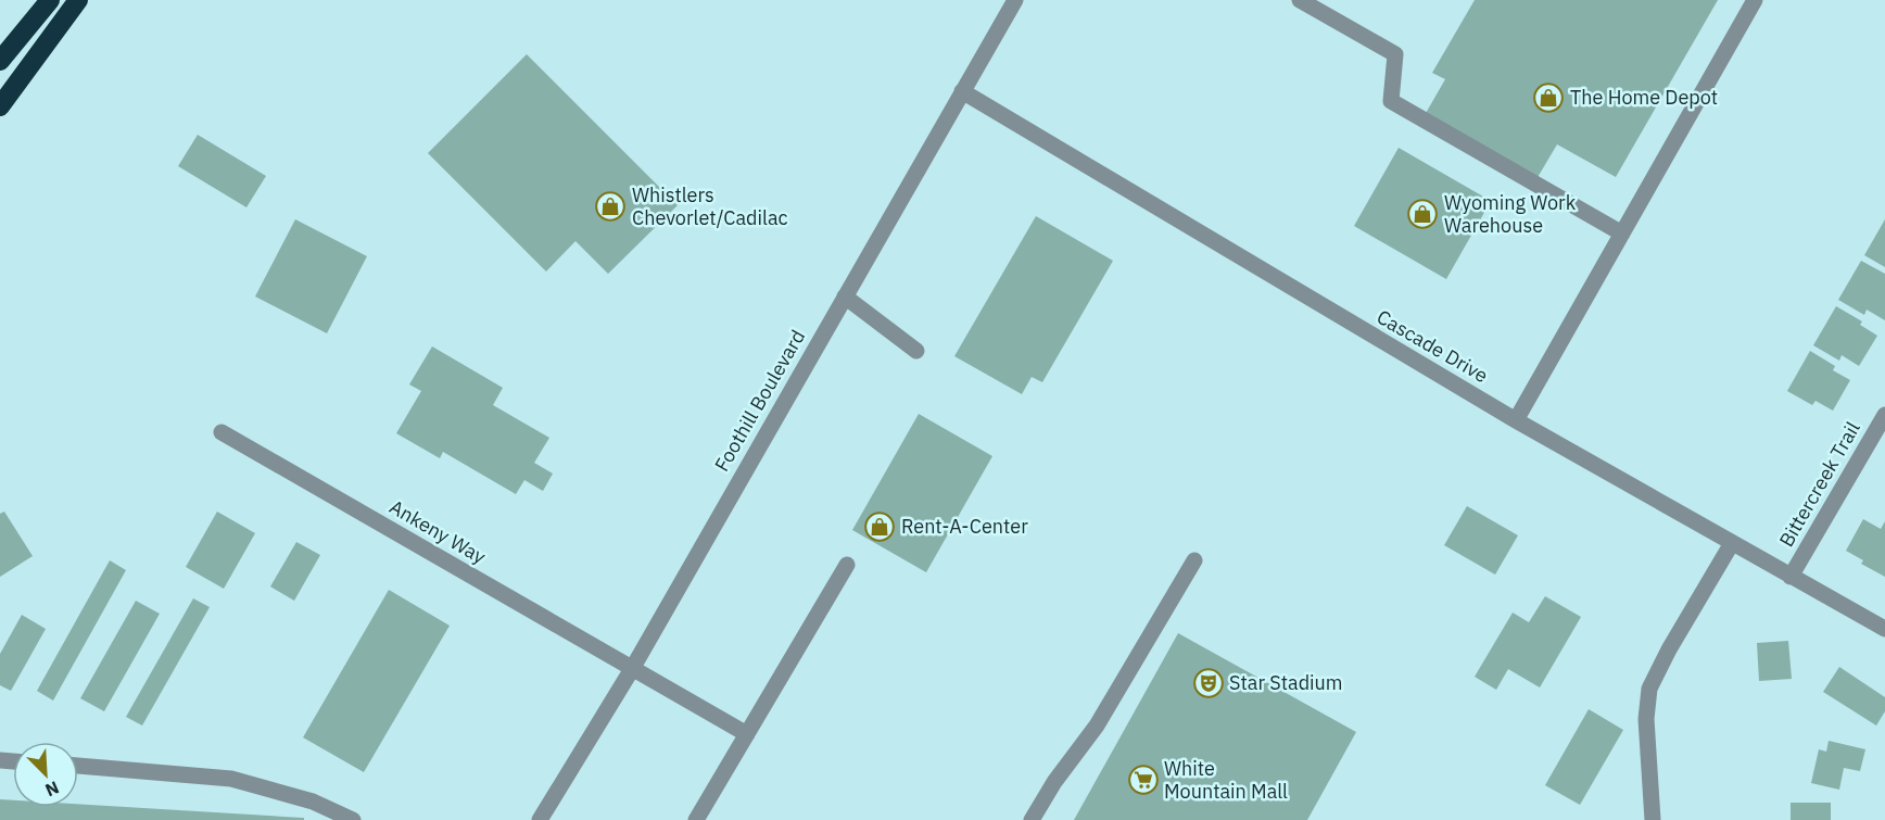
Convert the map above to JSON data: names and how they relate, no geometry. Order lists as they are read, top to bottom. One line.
{"streets":{"street":["Cascade Drive","Foothill Boulevard","Bittercreek Trail","Ankeny Way"]},"crossings":[["Cascade Drive","Foothill Boulevard"],["Cascade Drive","Bittercreek Trail"],["Foothill Boulevard","Ankeny Way"]],"places":{"shop":["The Home Depot","Whistlers Chevorlet/Cadilac","Wyoming Work Warehouse","Rent-A-Center"],"theatre":["Star Stadium"],"supermarket":["White Mountain Mall"]},"north":"bottom right"}
